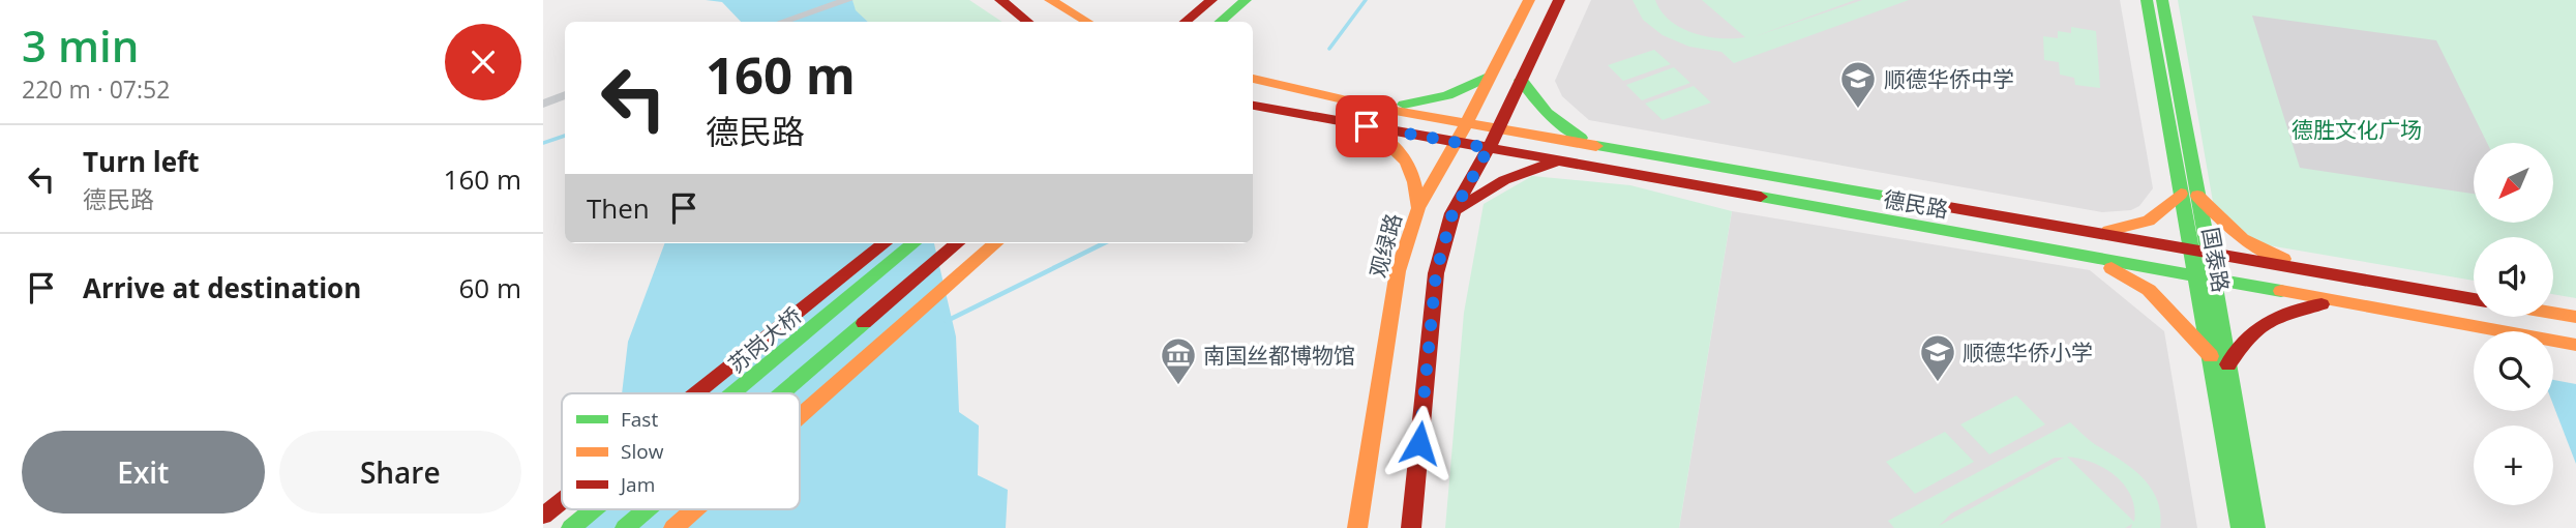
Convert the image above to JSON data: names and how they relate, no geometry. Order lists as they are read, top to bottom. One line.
{"streets":{"main road":["德民路","观绿路","国泰路","苏岗大桥"]},"crossings":[["德民路","观绿路"],["德民路","国泰路"]],"parks":["德胜文化广场"],"places":{"school or university":["顺德华侨中学","顺德华侨小学"],"museum":["南国丝都博物馆"]},"legend":["Fast","Slow","Jam"],"north":"bottom left","page":{"heading":["3 min","220 m · 07:52"],"turn":["160 m","德民路"],"list":[{"name":"Turn left","note":"德民路","value":"160 m"},{"name":"Arrive at destination","value":"60 m"}],"map_buttons":"+","then":"Then","buttons":["Exit","Share"]}}
